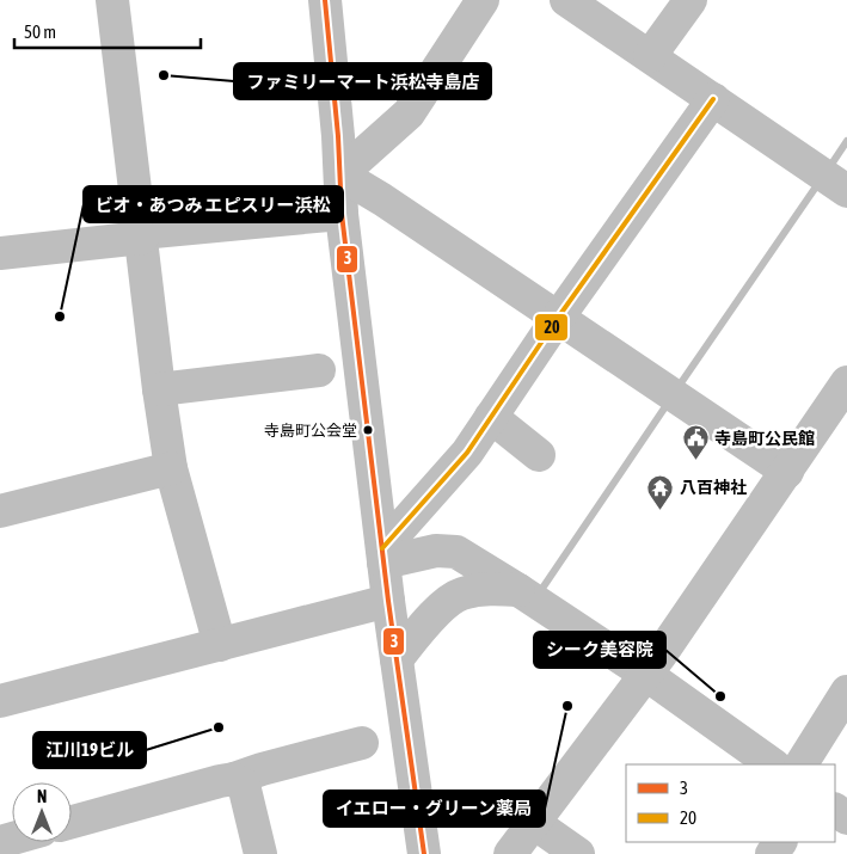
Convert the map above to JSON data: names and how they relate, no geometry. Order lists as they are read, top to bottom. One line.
{"places":{"other":["ファミリーマート浜松寺島店","ビオ・あつみ エピスリー浜松","寺島町公会堂","シーク美容院","イエロー・グリーン薬局","江川19ビル"],"public building":["寺島町公民館"],"temple":["八百神社"]},"lines":["transit line 3","transit line 20"],"legend":["3","20"],"scale_bar":"50 m","north":"top"}
